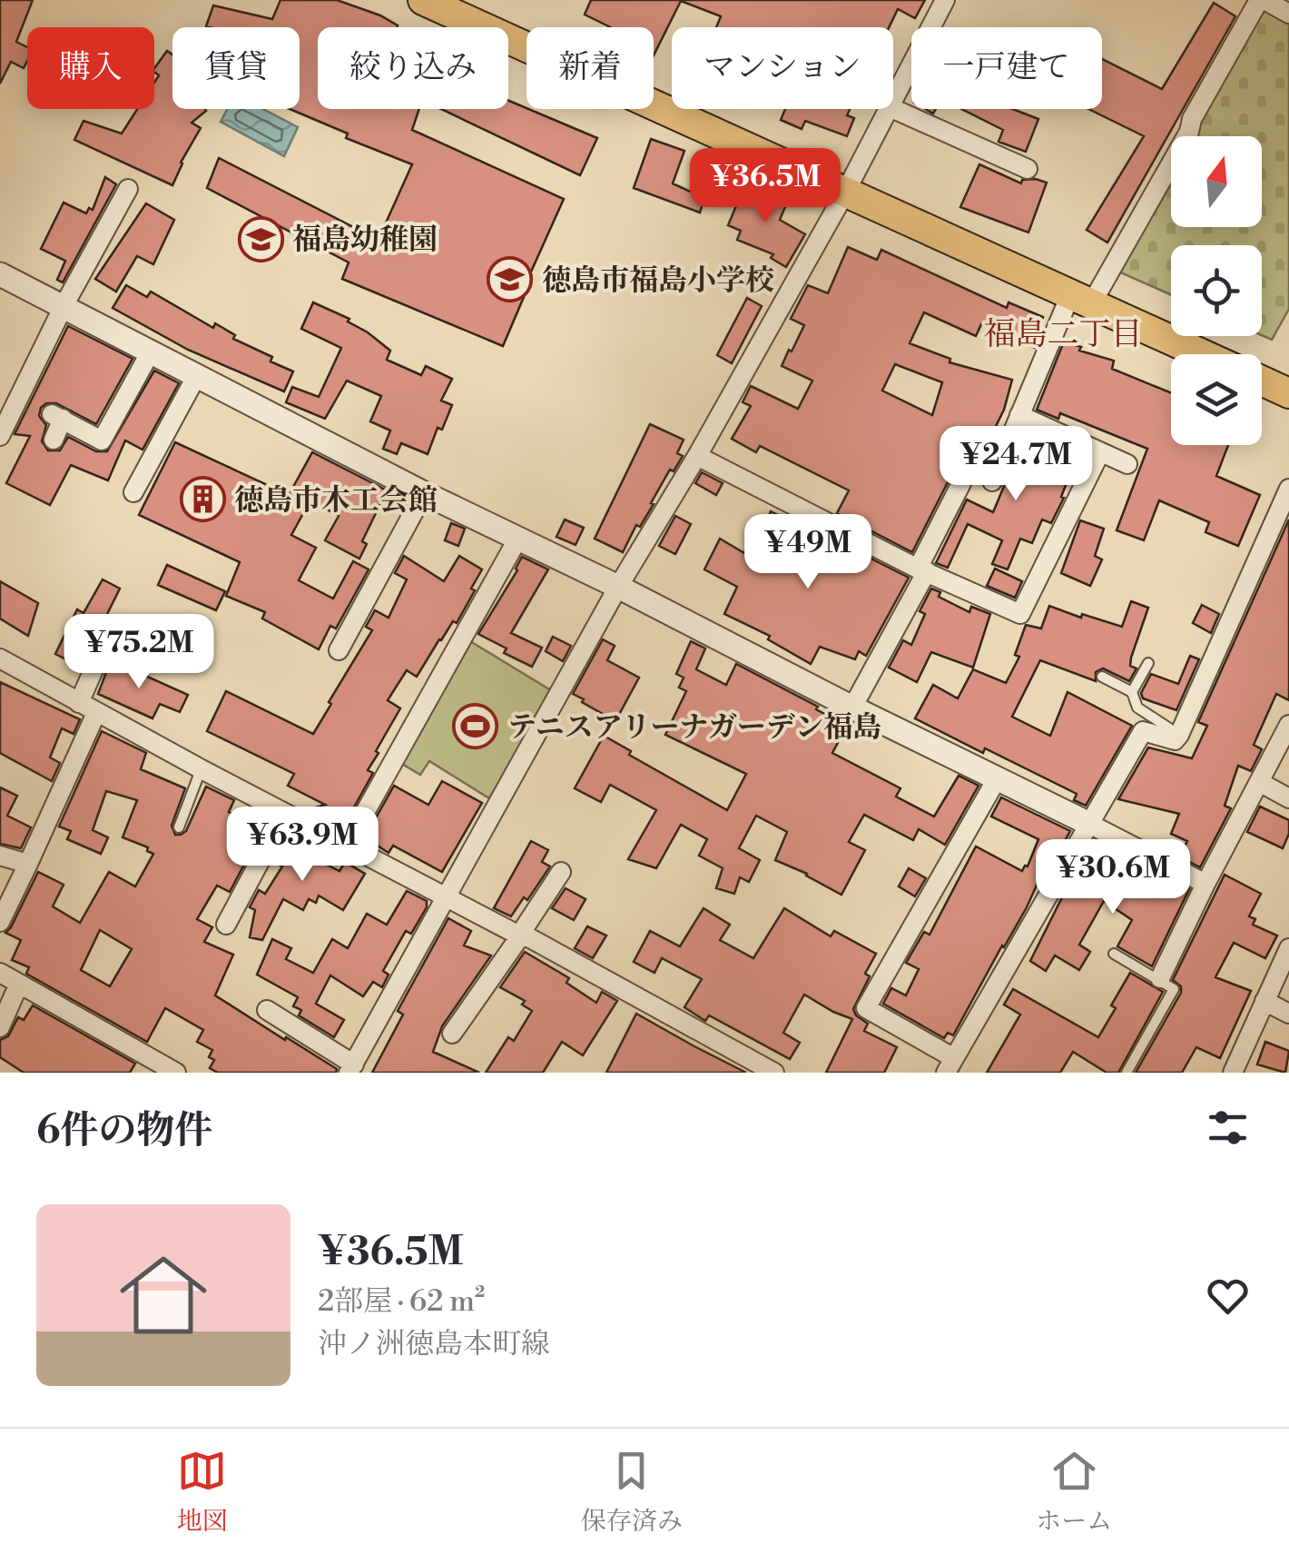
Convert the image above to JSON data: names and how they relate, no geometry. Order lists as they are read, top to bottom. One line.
{"districts":["福島二丁目"],"places":{"school or university":["福島幼稚園","徳島市福島小学校"],"building":["徳島市木工会館"],"sports":["テニスアリーナガーデン福島"]},"north":"top","page":{"chip":["購入","賃貸","絞り込み","新着","マンション","一戸建て"],"price":["¥36.5M","¥24.7M","¥49M","¥75.2M","¥63.9M","¥30.6M"],"heading":"6件の物件","list":[{"name":"¥36.5M","note":"2部屋 · 62 m² · 沖ノ洲徳島本町線"}],"tabs":["地図","保存済み","ホーム"]}}
